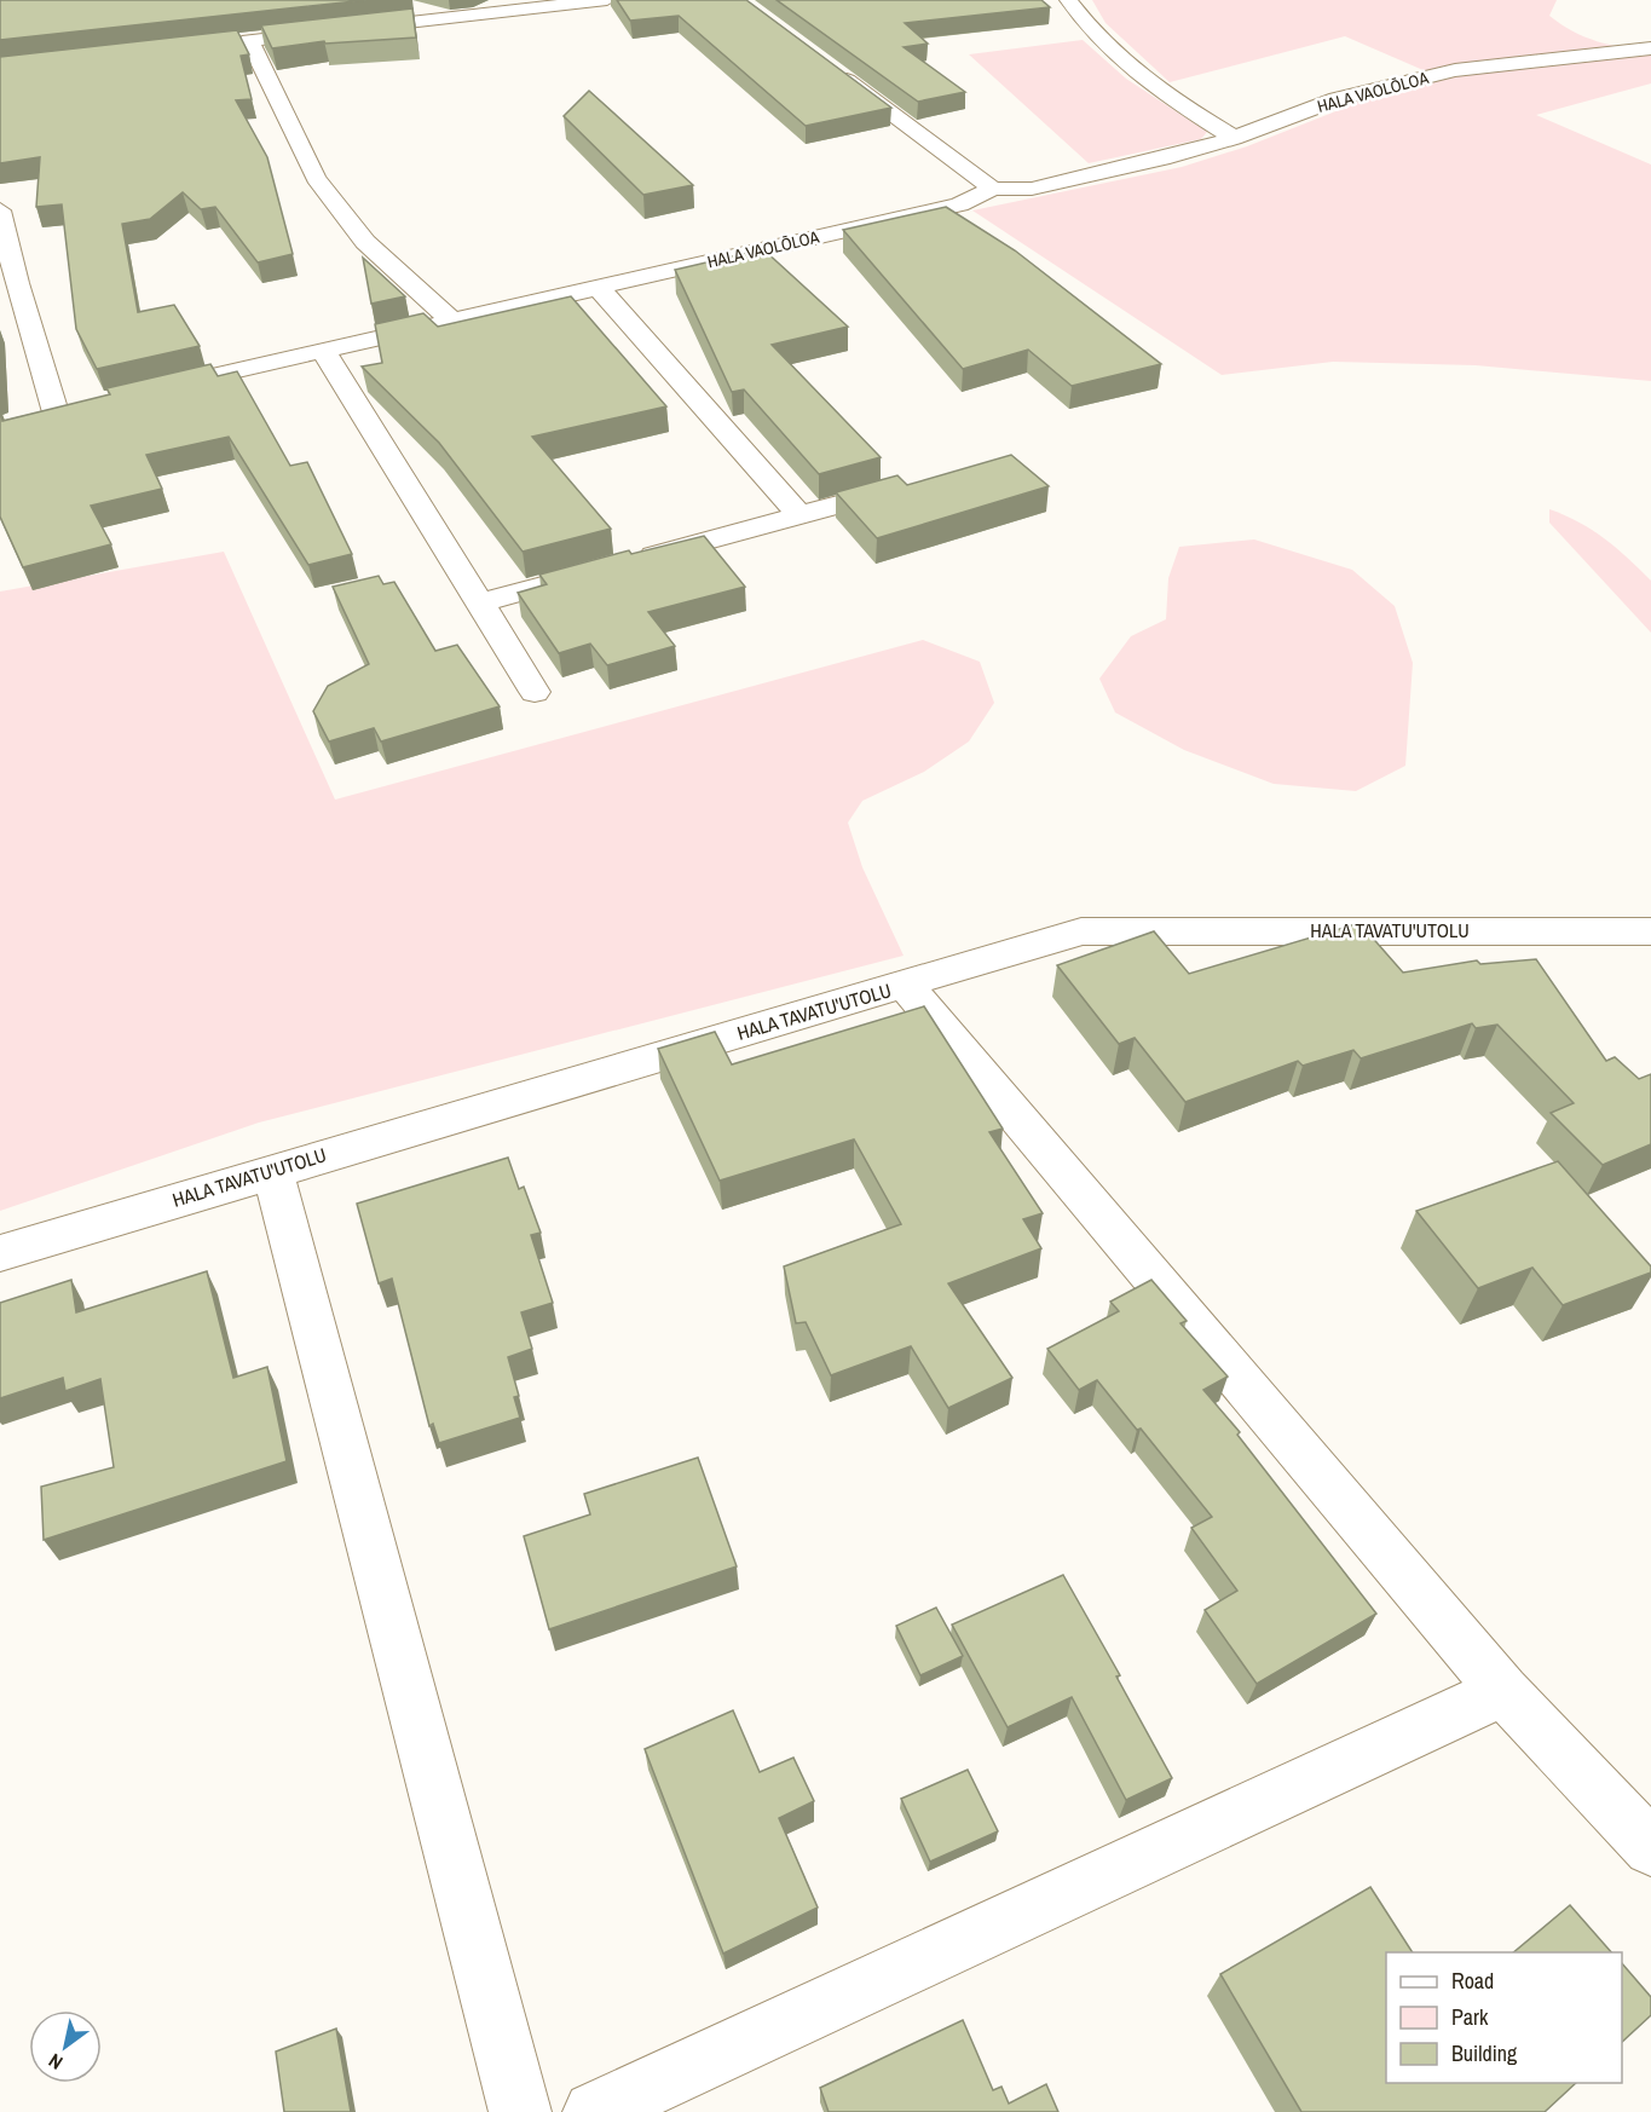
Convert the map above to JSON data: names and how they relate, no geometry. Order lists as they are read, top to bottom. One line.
{"streets":{"street":["HALA VAOLŌLOA","HALA TAVATU'UTOLU"]},"legend":["Road","Park","Building"],"north":"bottom left"}
